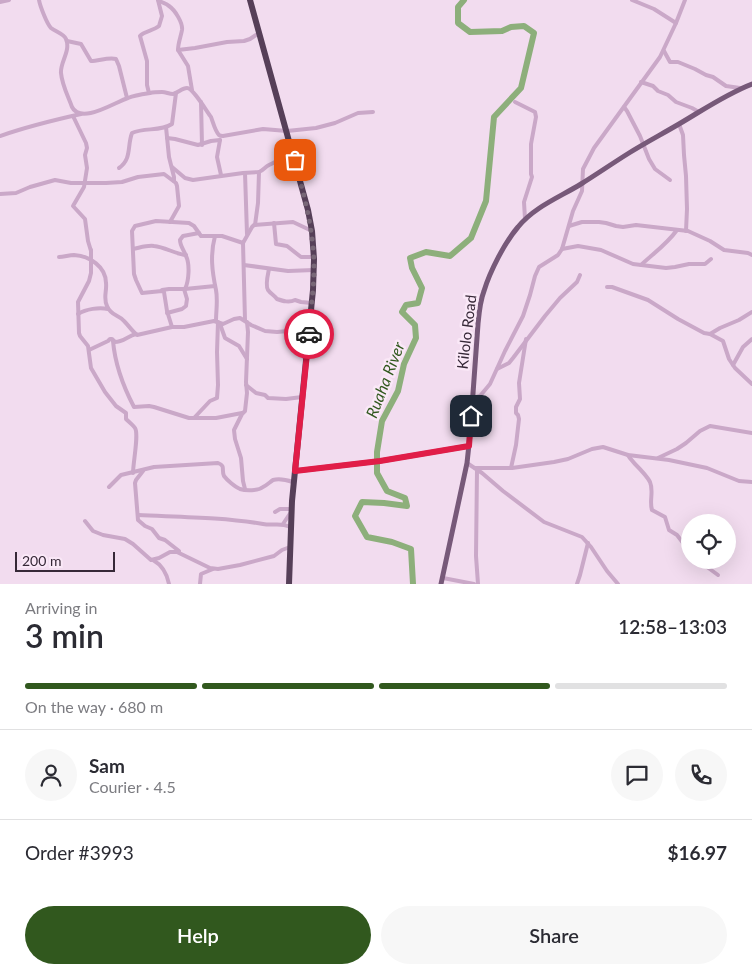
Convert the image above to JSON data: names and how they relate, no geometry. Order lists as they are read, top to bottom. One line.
{"streets":{"main road":["Kilolo Road"]},"water":["Ruaha River"],"scale_bar":"200 m","page":{"scale":"200 m","heading":["3 min","Arriving in","12:58–13:03"],"panel":["Sam","Courier · 4.5","Order #3993","$16.97"],"bar":"On the way · 680 m","buttons":["Help","Share"]}}
